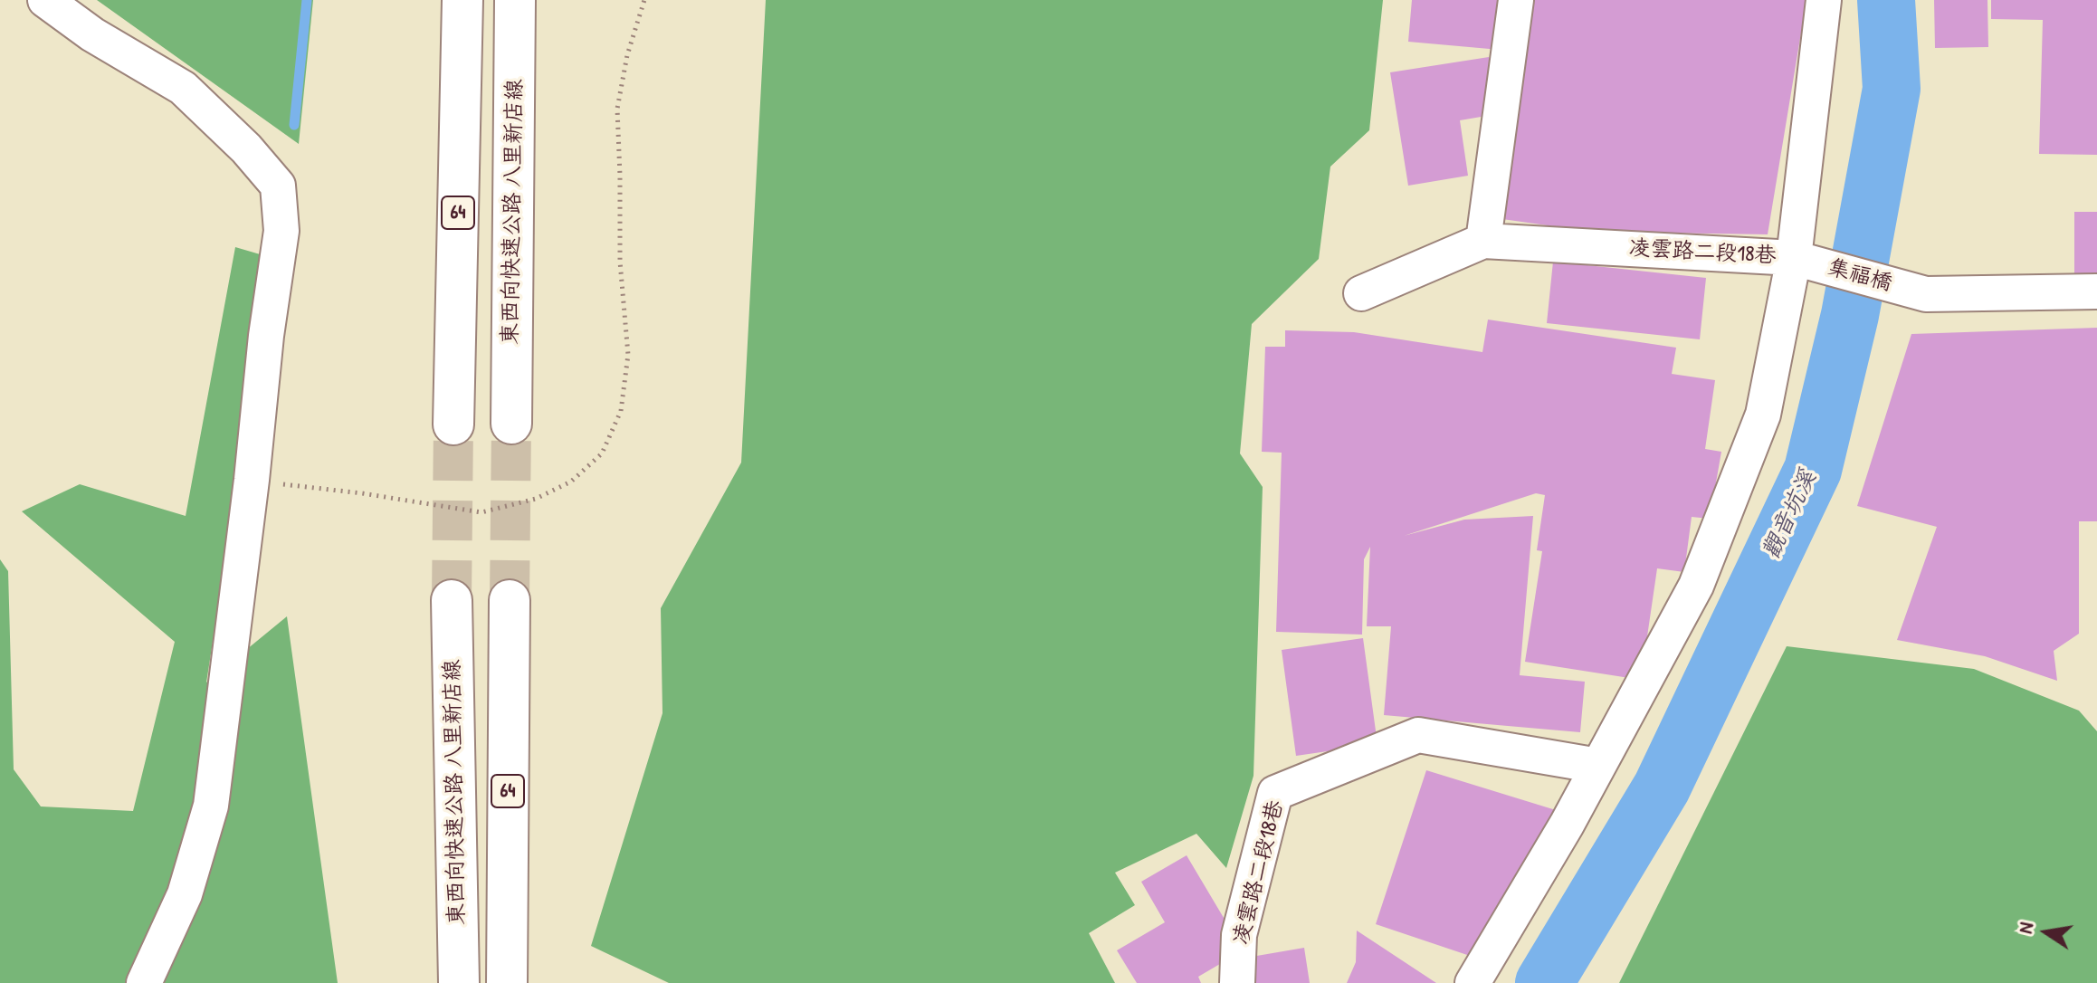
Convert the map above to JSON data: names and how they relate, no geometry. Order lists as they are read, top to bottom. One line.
{"streets":{"highway":["東西向快速公路 八里新店線","64"],"street":["凌雲路二段18巷","集福橋"]},"crossings":[["凌雲路二段18巷","集福橋"]],"water":["觀音坑溪"],"north":"left"}
